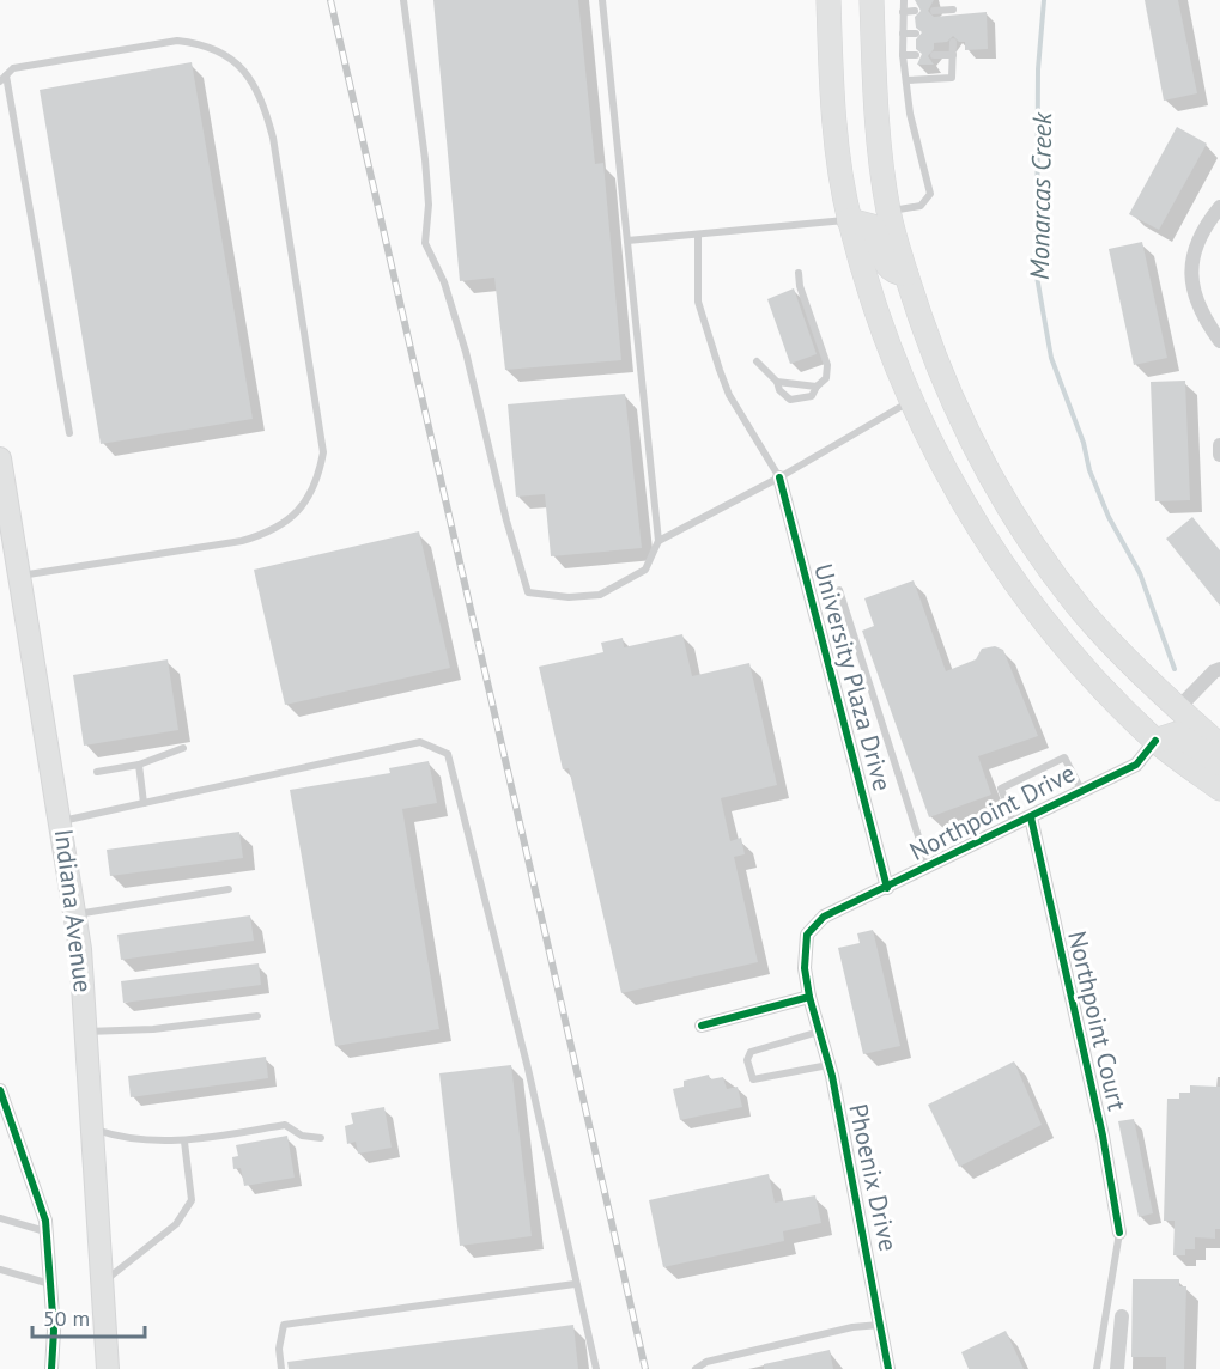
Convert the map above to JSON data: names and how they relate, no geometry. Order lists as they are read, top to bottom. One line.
{"streets":{"main road":["Indiana Avenue"],"street":["University Plaza Drive","Northpoint Drive","Northpoint Court","Phoenix Drive"]},"crossings":[["University Plaza Drive","Northpoint Drive"],["Northpoint Drive","Northpoint Court"],["Northpoint Drive","Phoenix Drive"]],"water":["Monarcas Creek"],"scale_bar":"50 m"}
